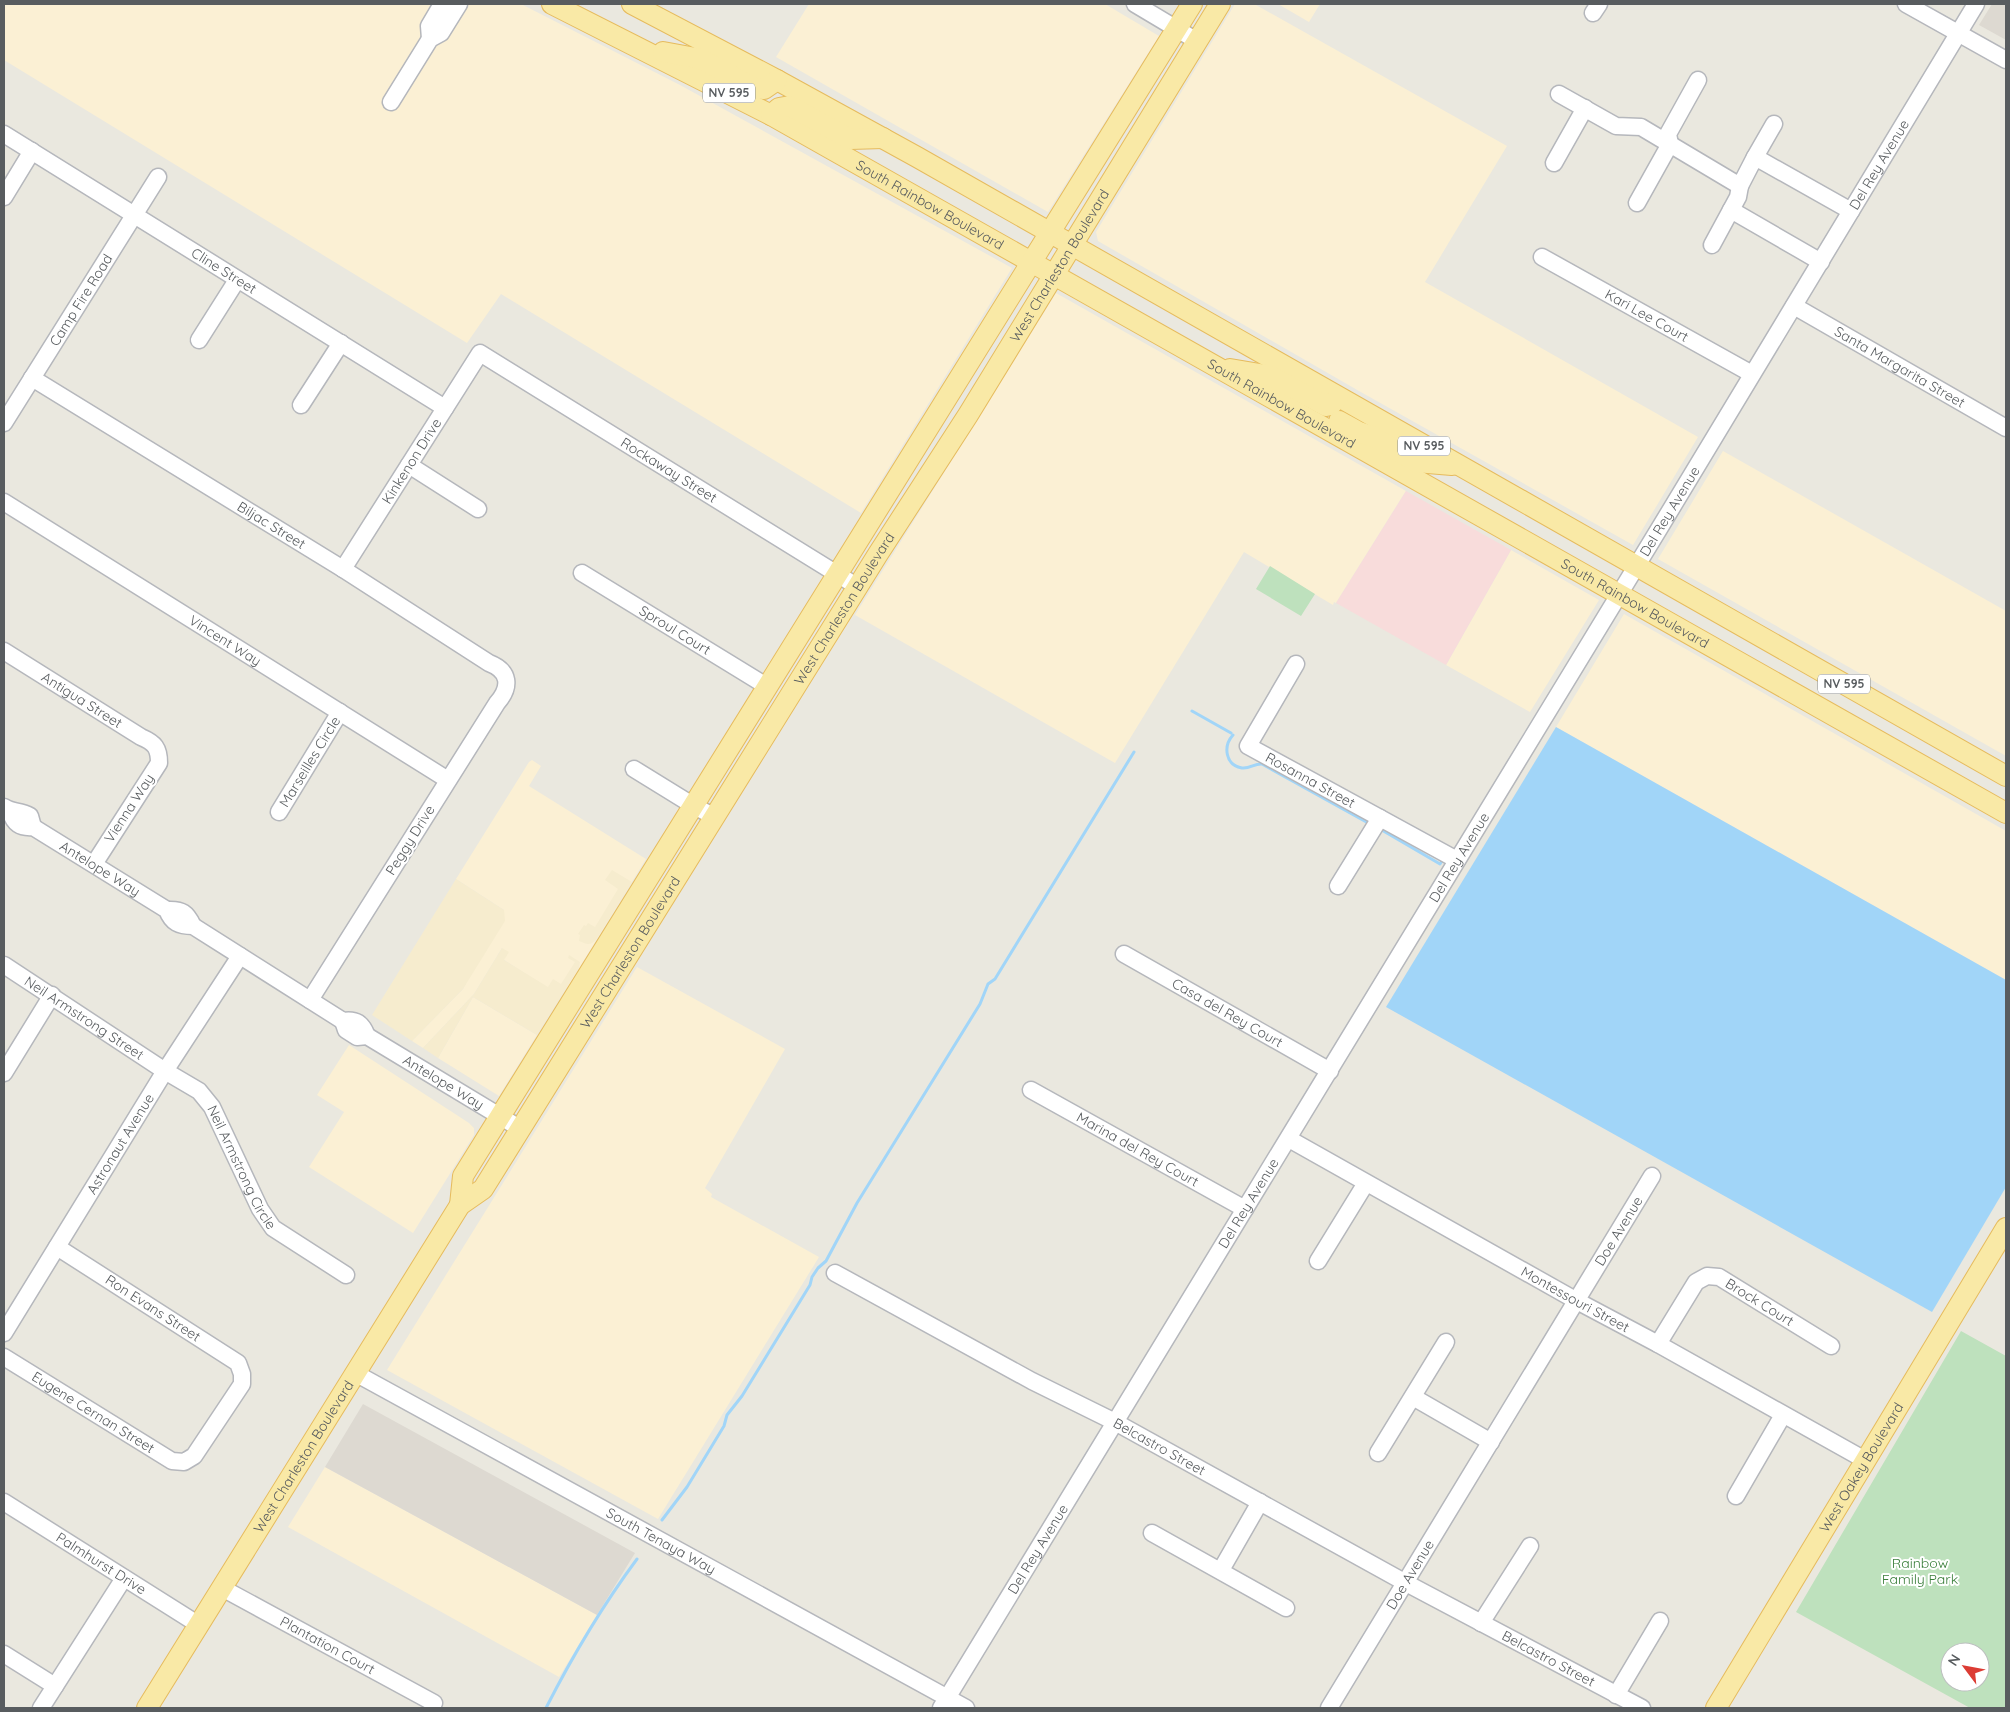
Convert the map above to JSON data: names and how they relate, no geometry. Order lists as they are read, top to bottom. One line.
{"streets":{"main road":["NV 595","South Rainbow Boulevard","West Charleston Boulevard","West Oakey Boulevard"],"street":["Del Rey Avenue","Cline Street","Camp Fire Road","Kari Lee Court","Santa Margarita Street","Kinkenon Drive","Rockaway Street","Biljac Street","Sproul Court","Vincent Way","Antigua Street","Marseilles Circle","Rosanna Street","Vienna Way","Peggy Drive","Antelope Way","Casa del Rey Court","Neil Armstrong Street","Astronaut Avenue","Marina del Rey Court","Neil Armstrong Circle","Doe Avenue","Montessouri Street","Brock Court","Ron Evans Street","Eugene Cernan Street","Belcastro Street","South Tenaya Way","Palmhurst Drive","Plantation Court"]},"crossings":[["NV 595","Del Rey Avenue"],["NV 595","West Charleston Boulevard"],["Del Rey Avenue","South Rainbow Boulevard"],["Del Rey Avenue","Kari Lee Court"],["Del Rey Avenue","Santa Margarita Street"],["Del Rey Avenue","Rosanna Street"],["Del Rey Avenue","Casa del Rey Court"],["Del Rey Avenue","Marina del Rey Court"],["Del Rey Avenue","Montessouri Street"],["Del Rey Avenue","Belcastro Street"],["Del Rey Avenue","South Tenaya Way"],["South Rainbow Boulevard","West Charleston Boulevard"],["West Charleston Boulevard","Rockaway Street"],["West Charleston Boulevard","Sproul Court"],["West Charleston Boulevard","Antelope Way"],["West Charleston Boulevard","South Tenaya Way"],["West Charleston Boulevard","Palmhurst Drive"],["West Charleston Boulevard","Plantation Court"],["Cline Street","Camp Fire Road"],["Cline Street","Kinkenon Drive"],["Camp Fire Road","Biljac Street"],["Kinkenon Drive","Rockaway Street"],["Kinkenon Drive","Biljac Street"],["Biljac Street","Peggy Drive"],["Vincent Way","Marseilles Circle"],["Vincent Way","Peggy Drive"],["Antigua Street","Vienna Way"],["Vienna Way","Antelope Way"],["Peggy Drive","Antelope Way"],["Antelope Way","Astronaut Avenue"],["Neil Armstrong Street","Astronaut Avenue"],["Neil Armstrong Street","Neil Armstrong Circle"],["Astronaut Avenue","Neil Armstrong Circle"],["Astronaut Avenue","Ron Evans Street"],["Doe Avenue","Montessouri Street"],["Doe Avenue","Belcastro Street"],["Montessouri Street","Brock Court"],["Montessouri Street","West Oakey Boulevard"],["Ron Evans Street","Eugene Cernan Street"]],"parks":["Rainbow Family Park"],"north":"top left"}
